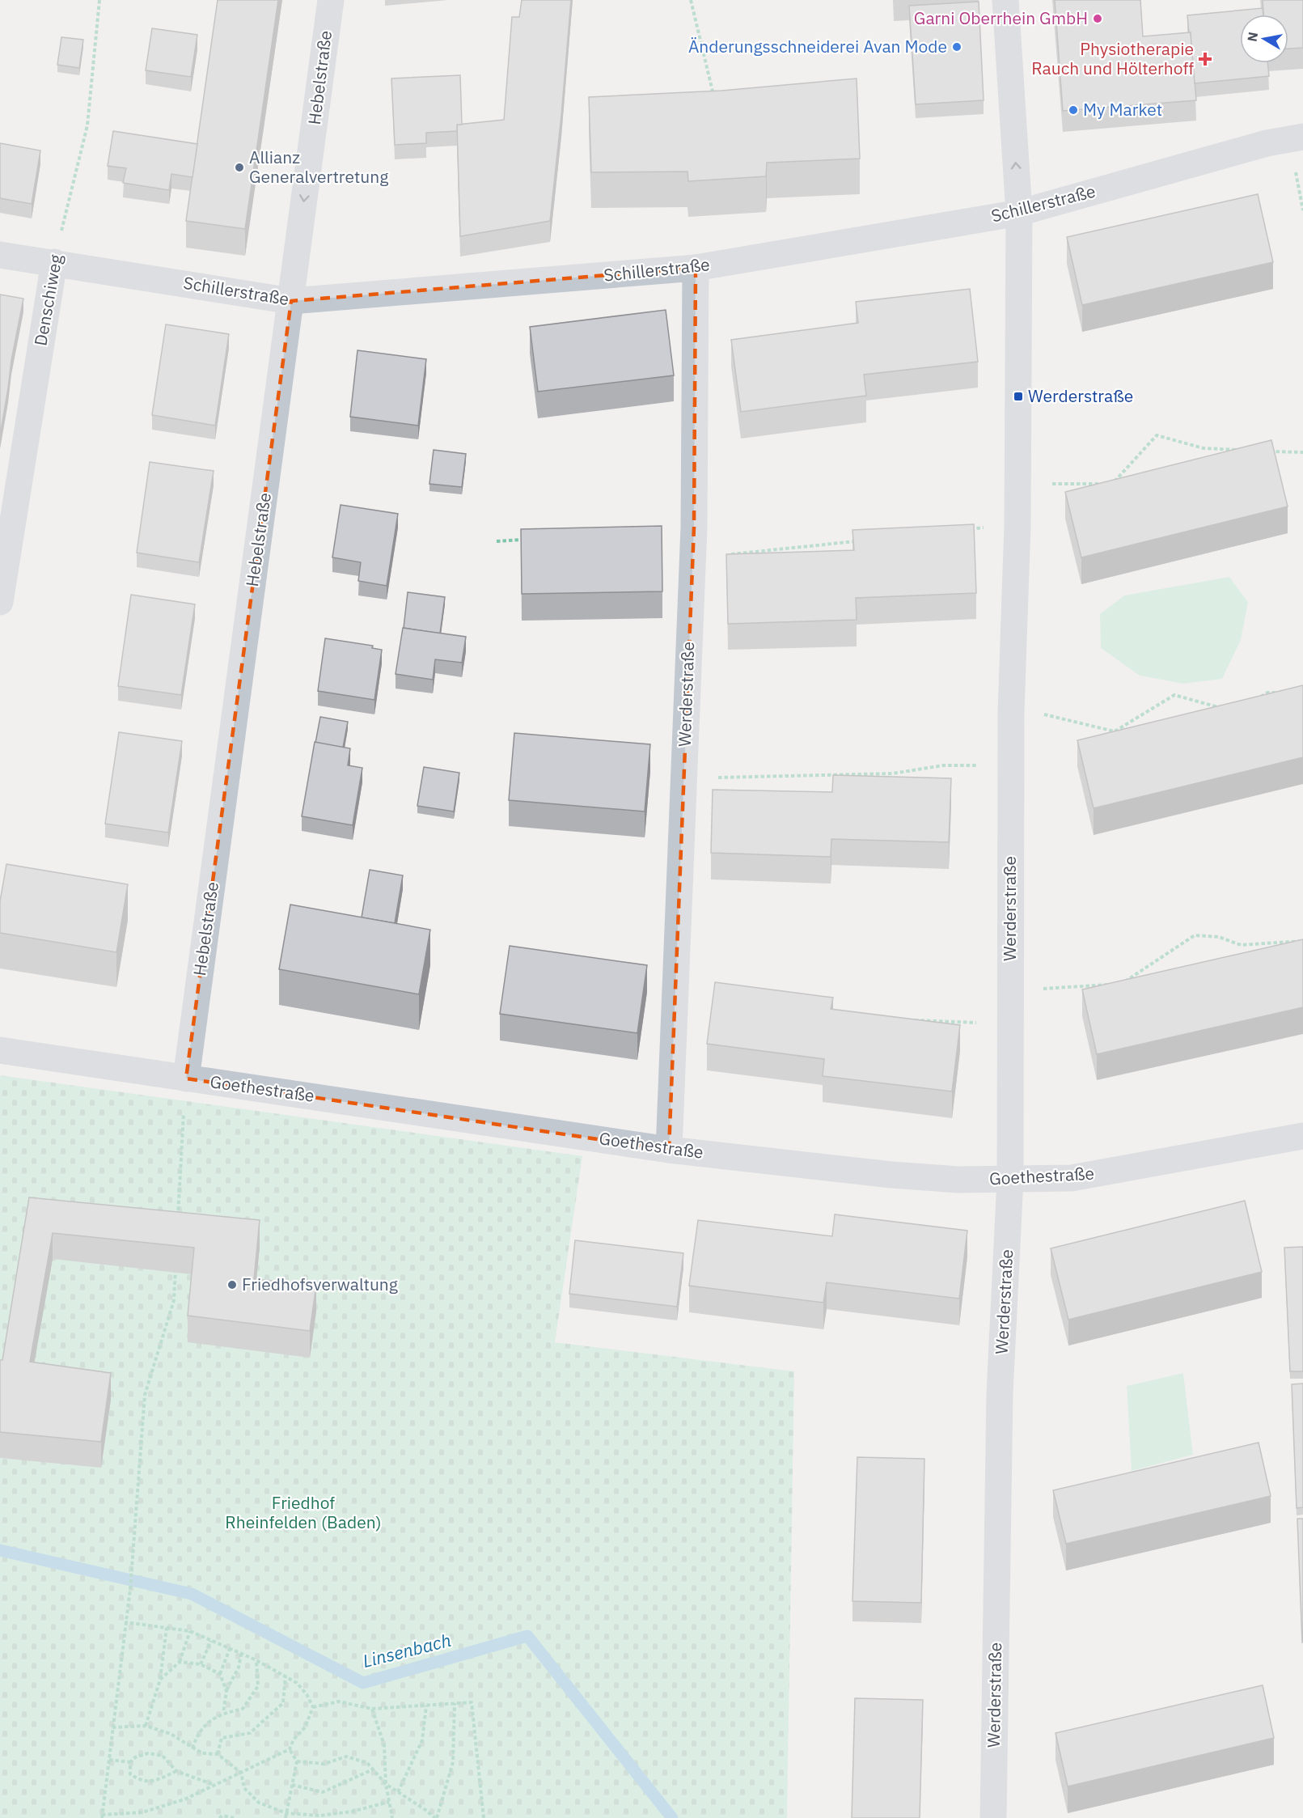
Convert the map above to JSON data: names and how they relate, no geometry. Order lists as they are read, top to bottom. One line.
{"streets":{"street":["Hebelstraße","Schillerstraße","Denschiweg","Werderstraße","Goethestraße"]},"crossings":[["Hebelstraße","Schillerstraße"],["Hebelstraße","Goethestraße"],["Schillerstraße","Denschiweg"],["Schillerstraße","Werderstraße"],["Werderstraße","Goethestraße"]],"water":["Linsenbach"],"parks":["Friedhof Rheinfelden (Baden)"],"places":{"other":["Garni Oberrhein GmbH","Änderungsschneiderei Avan Mode","My Market","Allianz Generalvertretung","Friedhofsverwaltung"],"health":["Physiotherapie Rauch und Hölterhoff"],"transit":["Werderstraße"]},"north":"left"}
